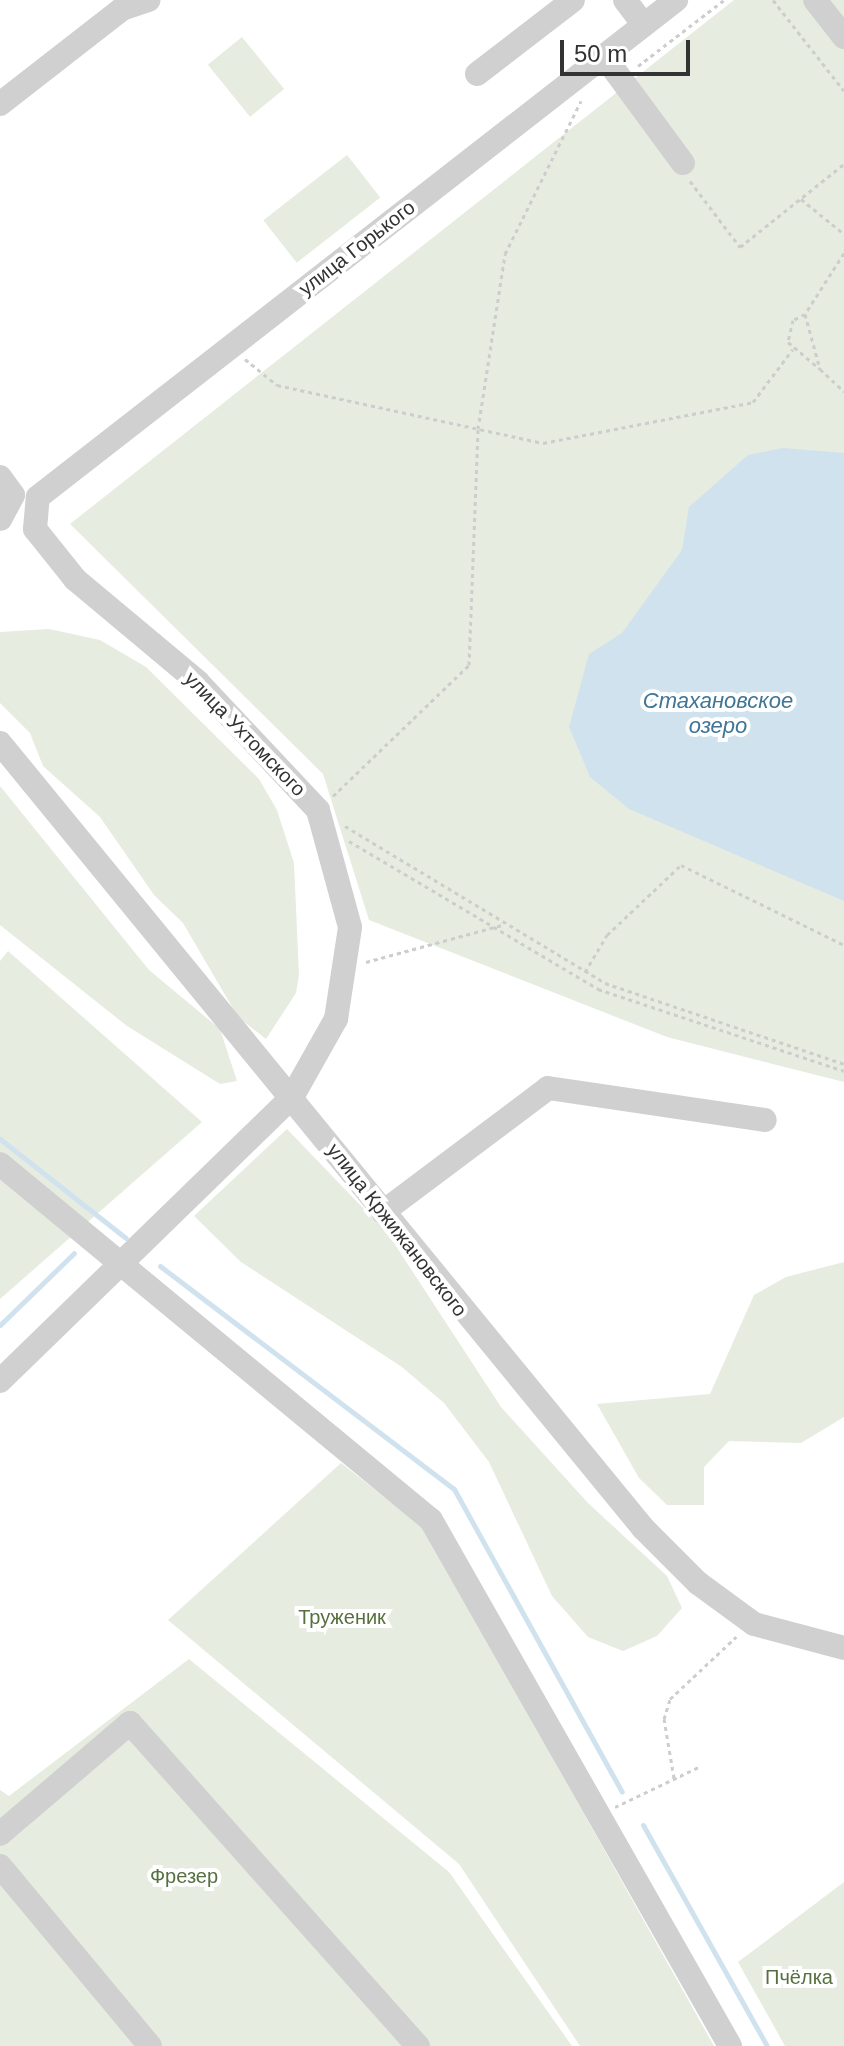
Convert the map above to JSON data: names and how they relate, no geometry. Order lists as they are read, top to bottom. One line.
{"streets":{"street":["улица Горького","улица Ухтомского","улица Кржижановского"]},"crossings":[["улица Горького","улица Ухтомского"],["улица Ухтомского","улица Кржижановского"]],"water":["Стахановское озеро"],"parks":["Труженик","Фрезер","Пчёлка"],"scale_bar":"50 m"}
